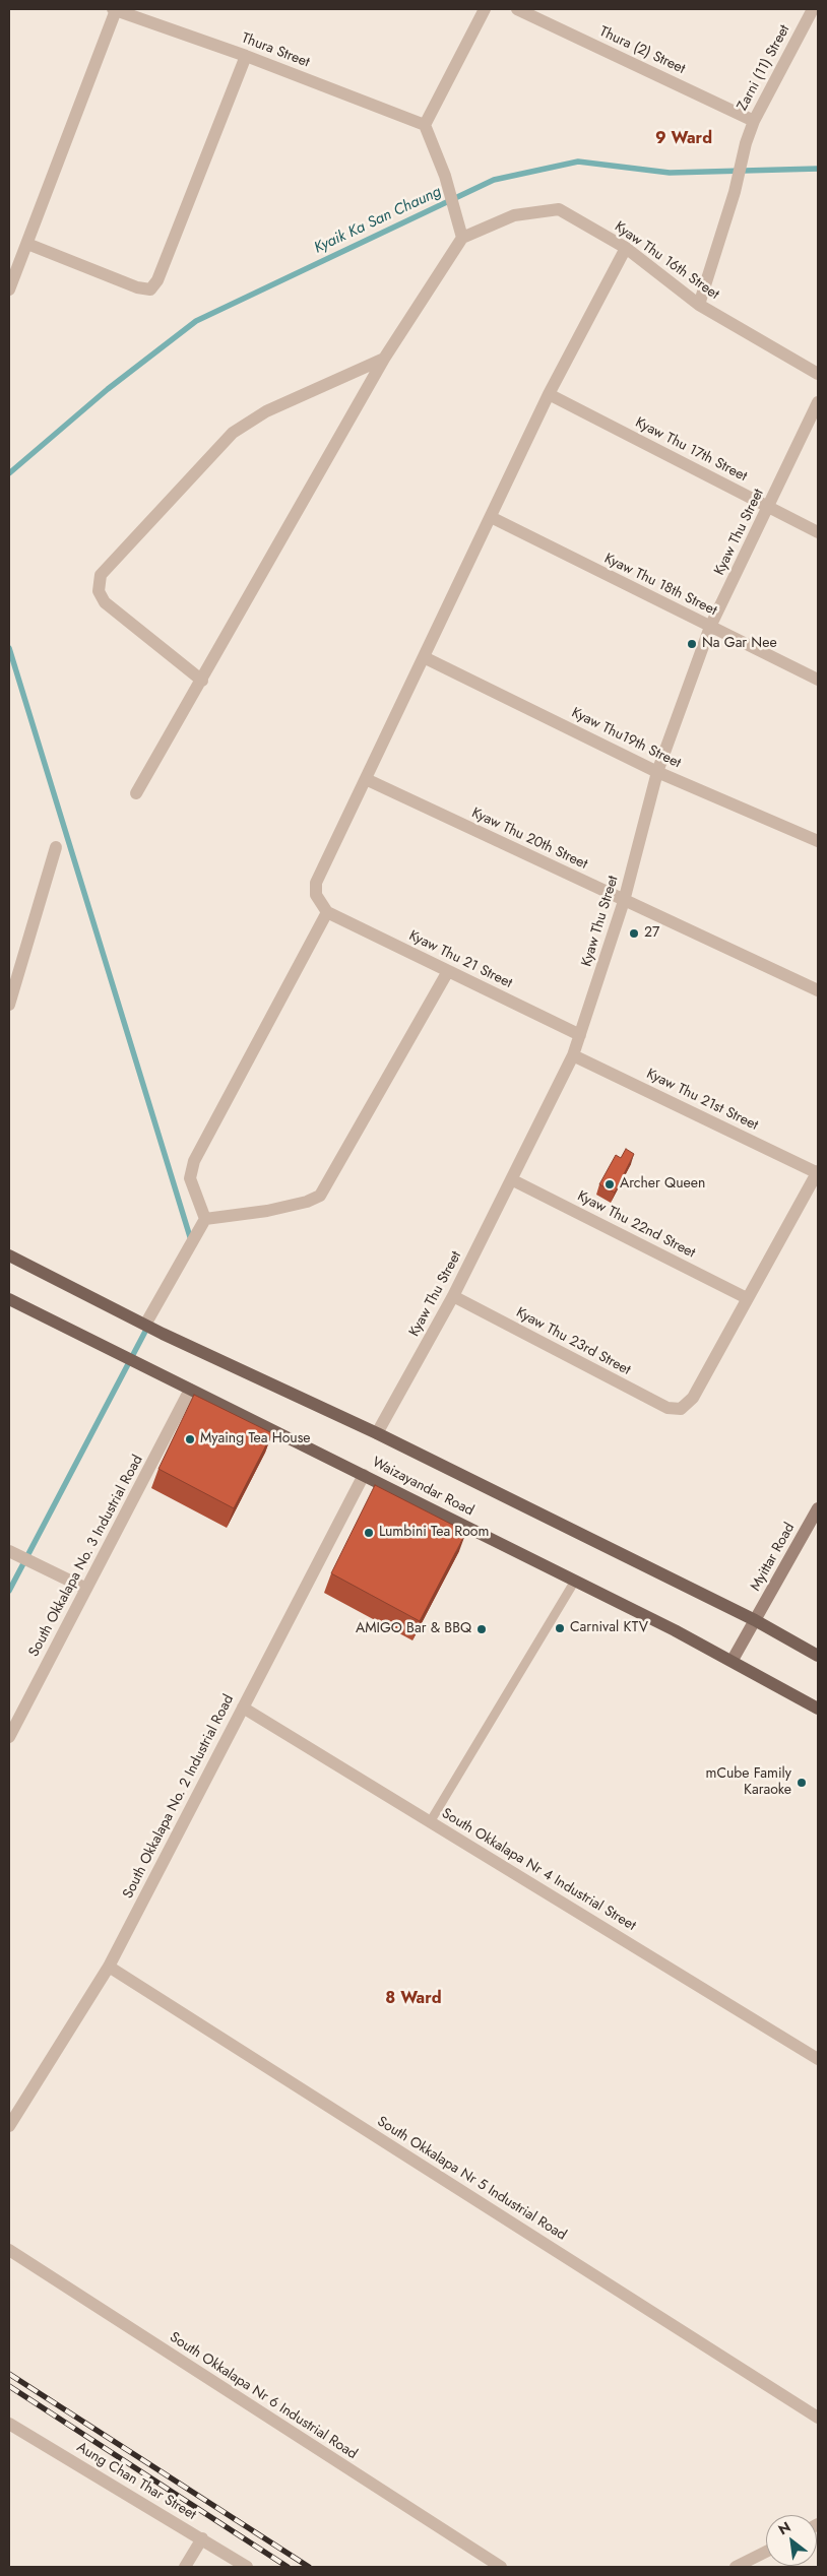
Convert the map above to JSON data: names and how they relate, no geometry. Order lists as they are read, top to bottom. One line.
{"streets":{"main road":["Waizayandar Road","Myittar Road"],"street":["Thura Street","Thura (2) Street","Zarni (11) Street","Kyaw Thu 16th Street","Kyaw Thu 17th Street","Kyaw Thu Street","Kyaw Thu 18th Street","Kyaw Thu19th Street","Kyaw Thu 20th Street","Kyaw Thu 21 Street","Kyaw Thu 21st Street","Kyaw Thu 22nd Street","Kyaw Thu 23rd Street","South Okkalapa No. 3 Industrial Road","South Okkalapa No. 2 Industrial Road","South Okkalapa Nr 4 Industrial Street","South Okkalapa Nr 5 Industrial Road","South Okkalapa Nr 6 Industrial Road","Aung Chan Thar Street"]},"crossings":[["Thura (2) Street","Zarni (11) Street"],["Zarni (11) Street","Kyaw Thu 16th Street"],["Kyaw Thu 17th Street","Kyaw Thu Street"],["Kyaw Thu Street","Kyaw Thu 18th Street"],["Kyaw Thu Street","Kyaw Thu19th Street"],["Kyaw Thu Street","Kyaw Thu 20th Street"],["Kyaw Thu Street","Kyaw Thu 21 Street"],["Kyaw Thu Street","Kyaw Thu 21st Street"],["Kyaw Thu Street","Kyaw Thu 22nd Street"],["Kyaw Thu Street","Kyaw Thu 23rd Street"],["Kyaw Thu Street","Waizayandar Road"],["Kyaw Thu 22nd Street","Kyaw Thu 23rd Street"],["Waizayandar Road","South Okkalapa No. 3 Industrial Road"],["Waizayandar Road","Myittar Road"],["Waizayandar Road","South Okkalapa No. 2 Industrial Road"],["South Okkalapa No. 2 Industrial Road","South Okkalapa Nr 4 Industrial Street"],["South Okkalapa No. 2 Industrial Road","South Okkalapa Nr 5 Industrial Road"]],"districts":["9 Ward","8 Ward"],"water":["Kyaik Ka San Chaung"],"places":["Na Gar Nee","27","Archer Queen","Myaing Tea House","Lumbini Tea Room","Carnival KTV","AMIGO Bar & BBQ","mCube Family Karaoke"],"north":"top left"}
